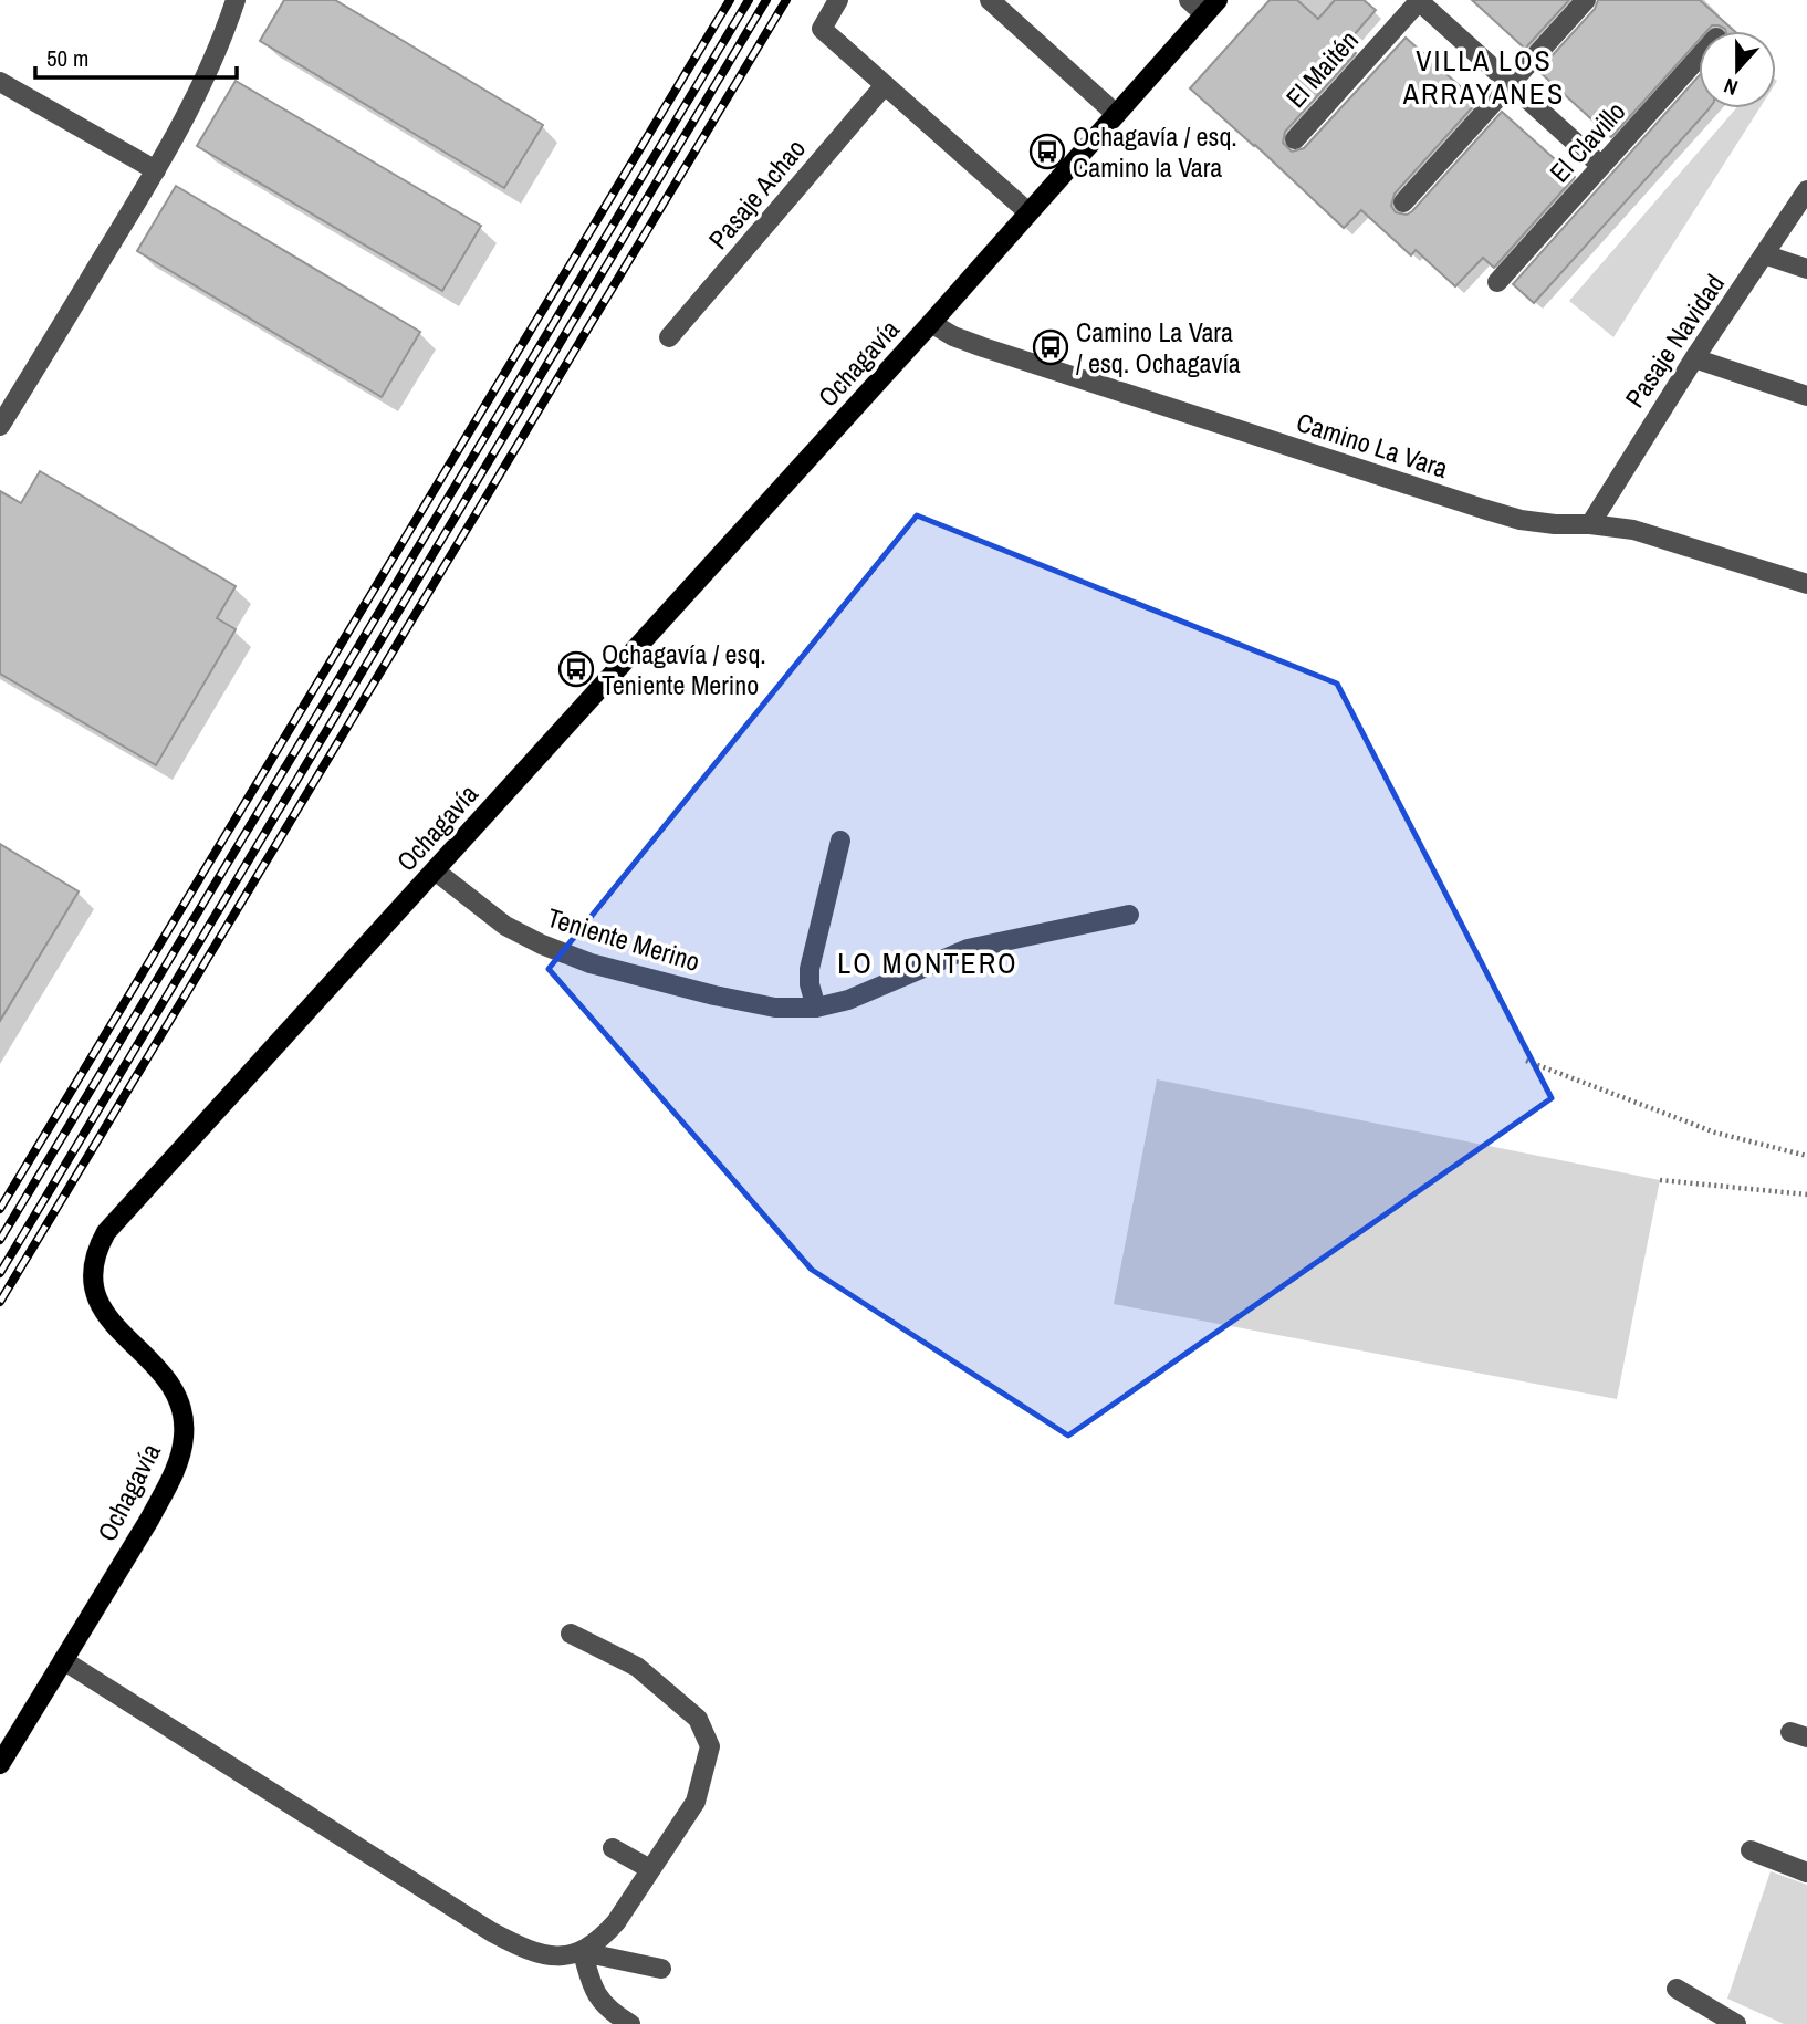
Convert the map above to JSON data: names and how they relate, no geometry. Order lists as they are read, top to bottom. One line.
{"streets":{"main road":["Ochagavía"],"street":["El Maitén","El Clavillo","Pasaje Achao","Pasaje Navidad","Camino La Vara","Teniente Merino"]},"crossings":[["Pasaje Navidad","Camino La Vara"],["Ochagavía","Camino La Vara"],["Ochagavía","Teniente Merino"]],"districts":["VILLA LOS ARRAYANES","LO MONTERO"],"places":{"bus stop":["Ochagavía / esq. Camino la Vara","Camino La Vara / esq. Ochagavía","Ochagavía / esq. Teniente Merino"]},"scale_bar":"50 m","north":"bottom"}
